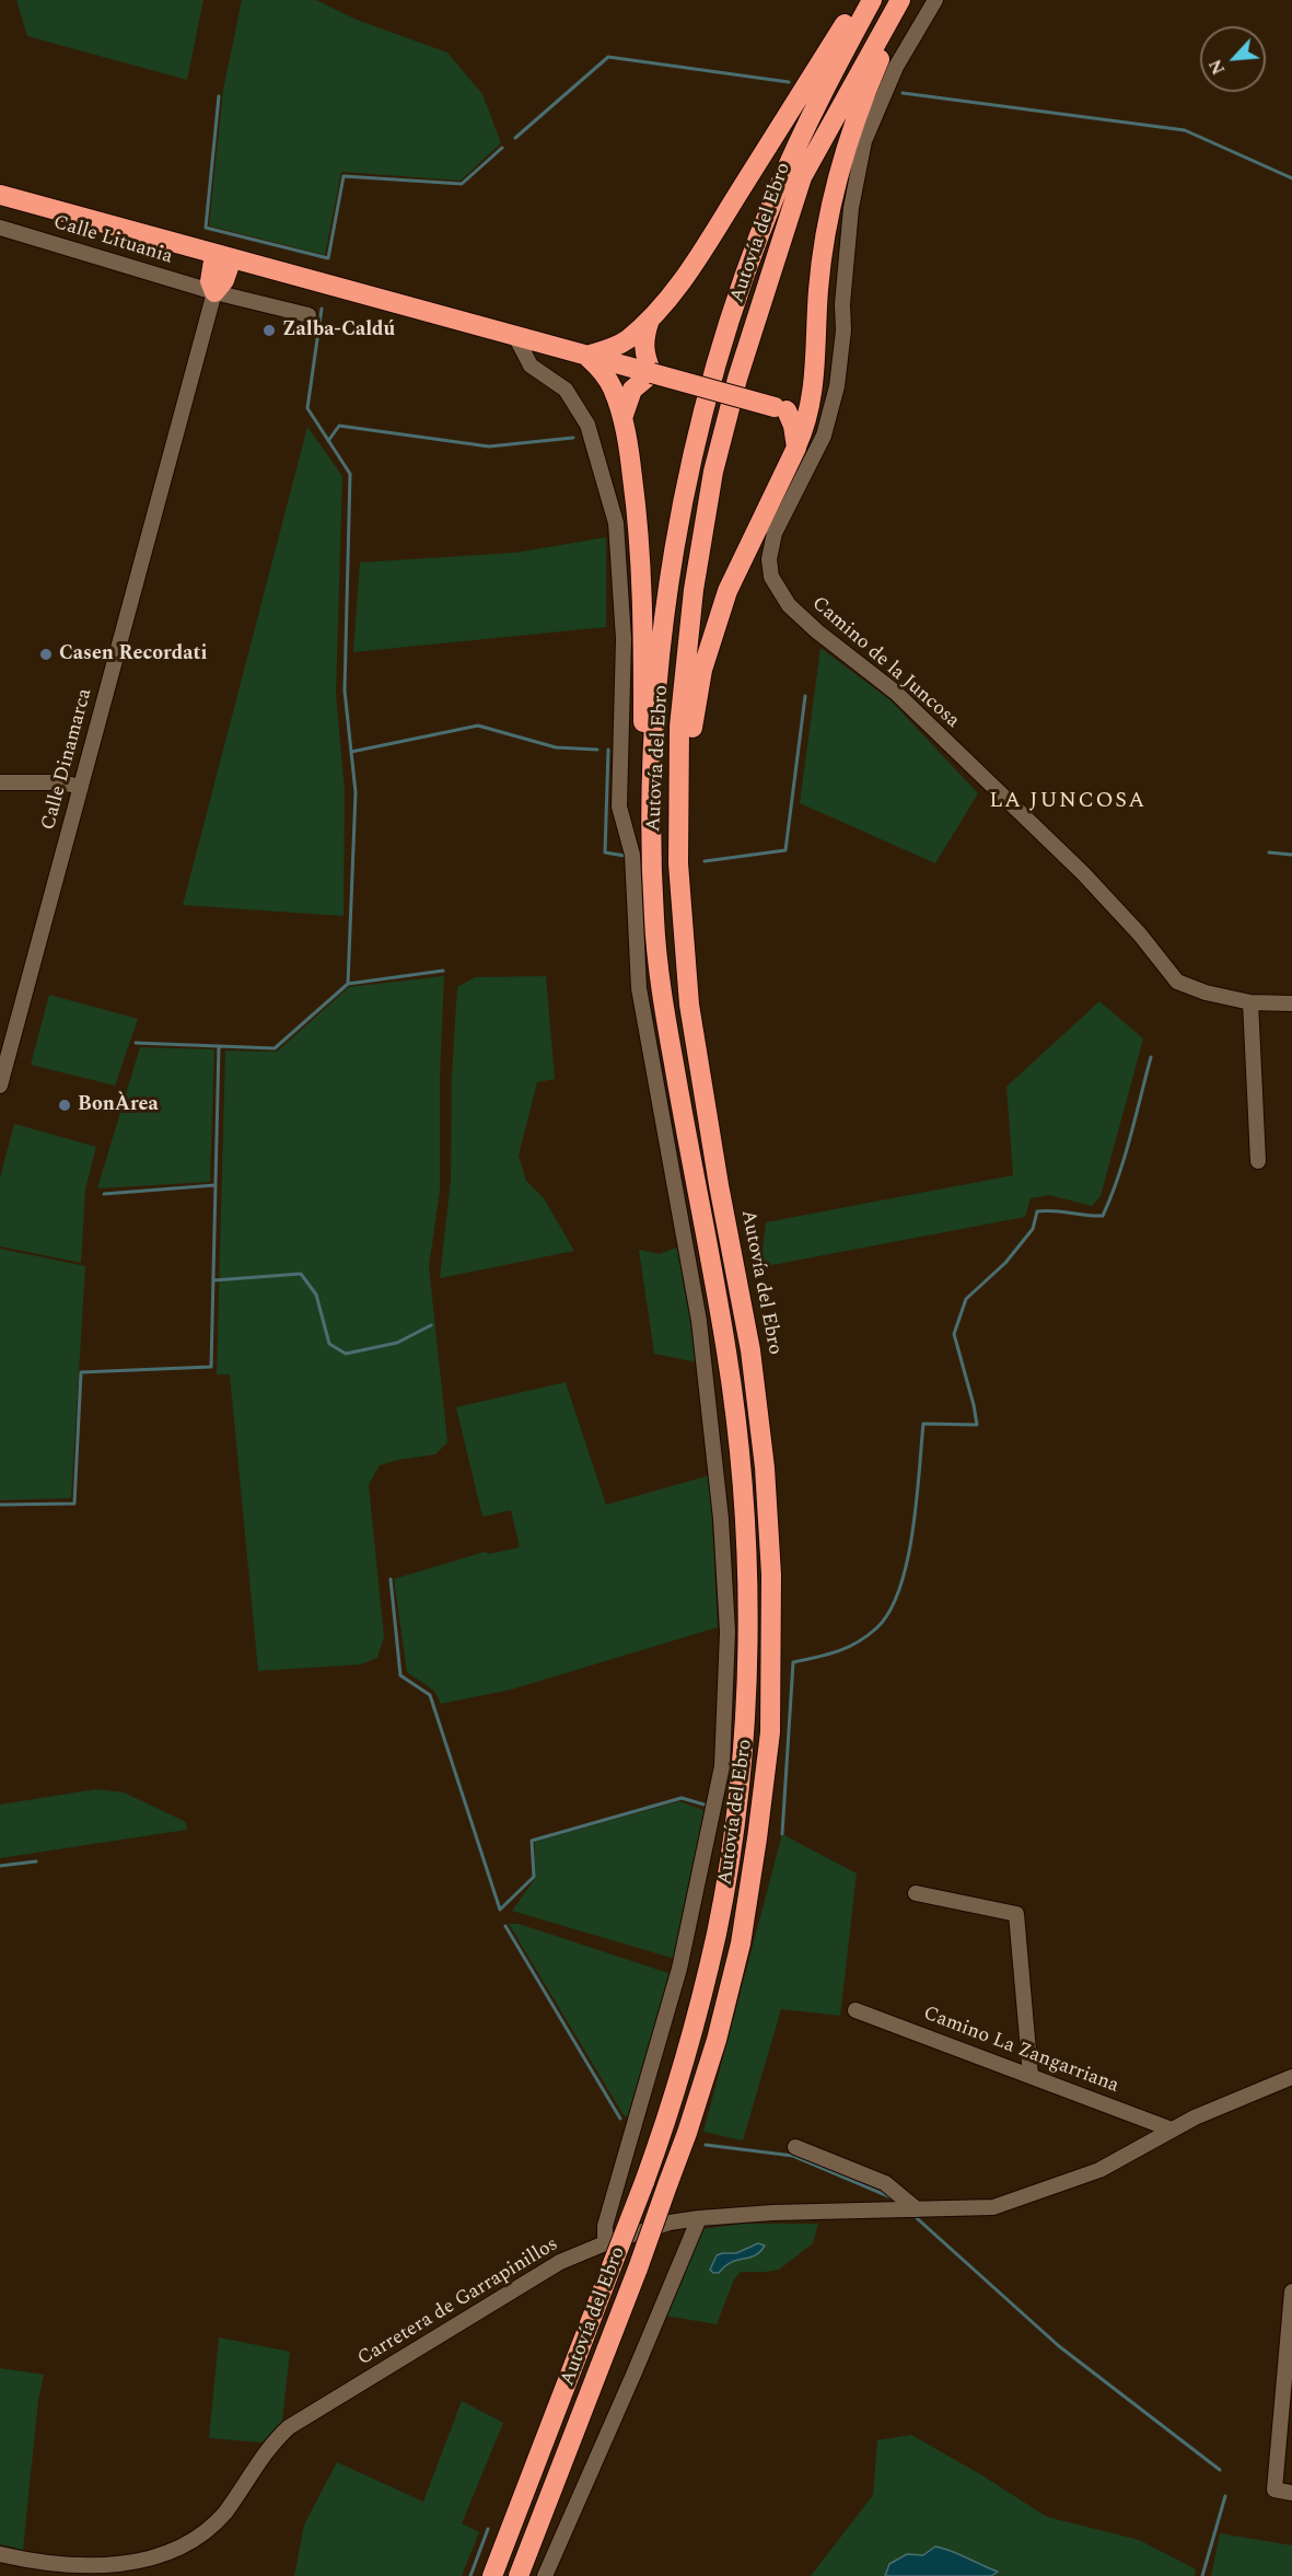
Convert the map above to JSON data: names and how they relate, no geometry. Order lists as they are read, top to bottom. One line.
{"streets":{"highway":["Autovía del Ebro"],"street":["Calle Lituania","Camino de la Juncosa","Calle Dinamarca","Camino La Zangarriana","Carretera de Garrapinillos"]},"crossings":[["Autovía del Ebro","Carretera de Garrapinillos"],["Calle Lituania","Calle Dinamarca"],["Camino La Zangarriana","Carretera de Garrapinillos"]],"districts":["LA JUNCOSA"],"places":["Zalba-Caldú","Casen Recordati","BonÀrea"],"north":"bottom left"}
